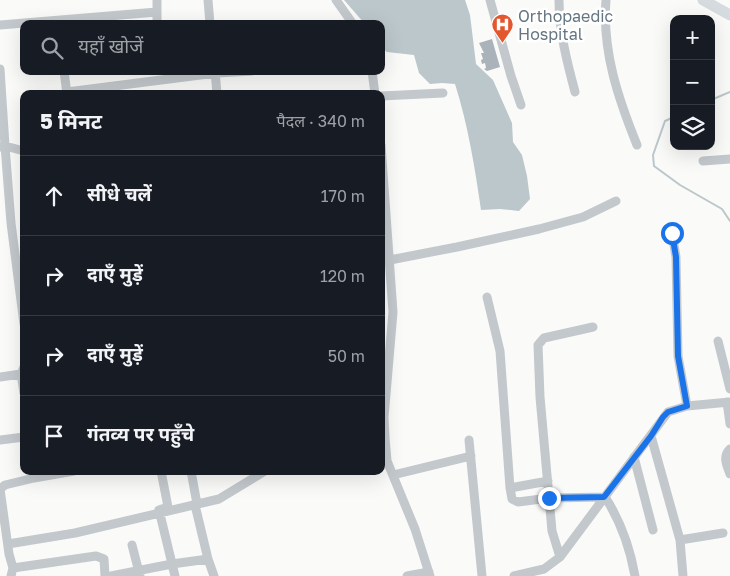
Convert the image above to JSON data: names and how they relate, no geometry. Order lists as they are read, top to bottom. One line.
{"places":{"hospital":["Orthopaedic Hospital"]},"page":{"map_buttons":["+","−"],"search":"यहाँ खोजें","heading":["5 मिनट","पैदल · 340 m"],"list":[["सीधे चलें","170 m"],["दाएँ मुड़ें","120 m"],["दाएँ मुड़ें","50 m"],"गंतव्य पर पहुँचे"]}}
